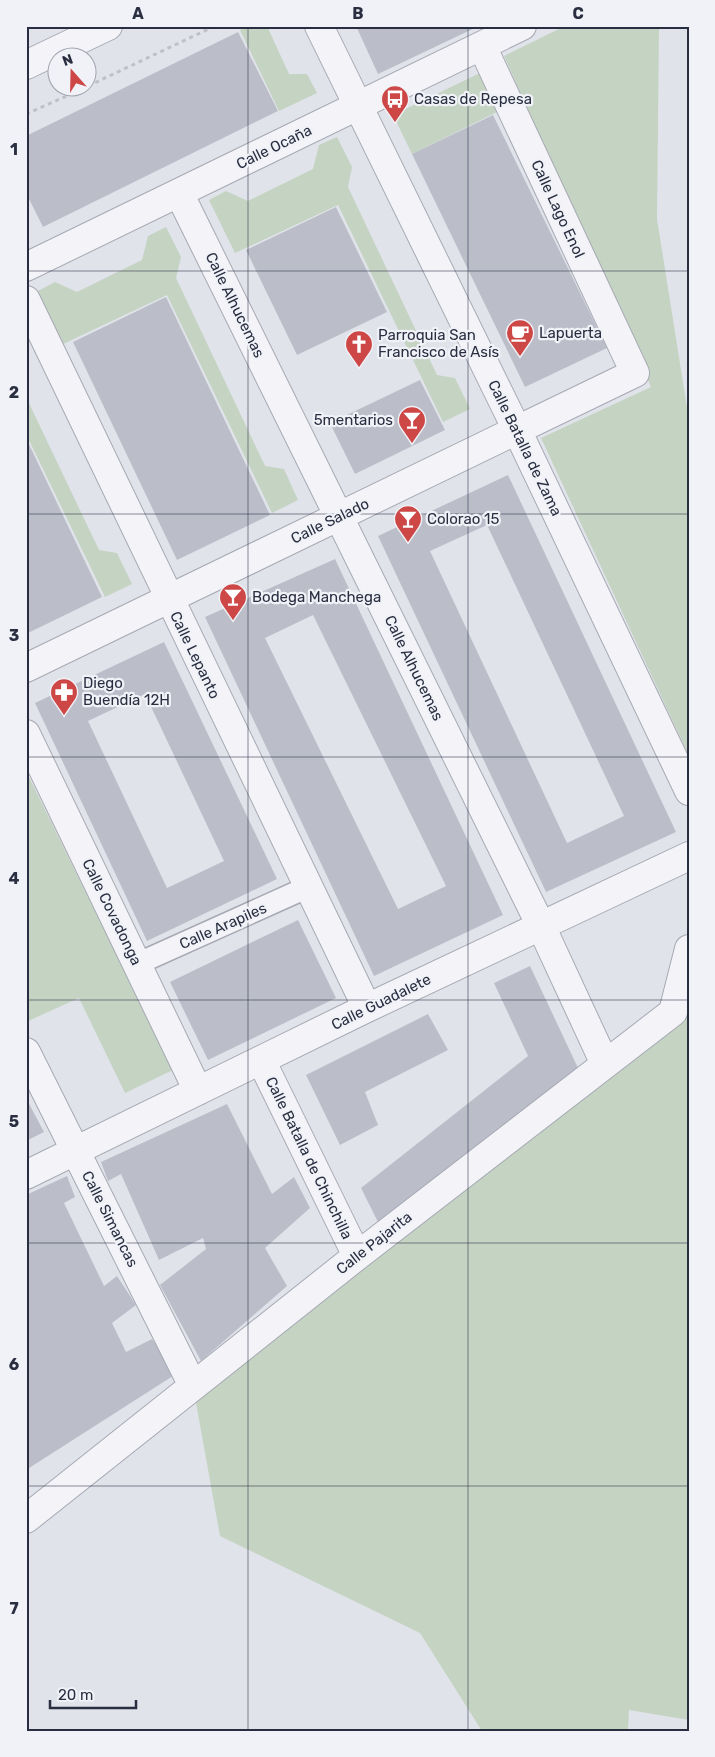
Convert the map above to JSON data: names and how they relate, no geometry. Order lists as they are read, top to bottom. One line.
{"streets":{"street":["Calle Ocaña","Calle Lago Enol","Calle Alhucemas","Calle Batalla de Zama","Calle Salado","Calle Lepanto","Calle Covadonga","Calle Arapiles","Calle Guadalete","Calle Batalla de Chinchilla","Calle Simancas","Calle Pajarita"]},"crossings":[["Calle Ocaña","Calle Lago Enol"],["Calle Ocaña","Calle Alhucemas"],["Calle Ocaña","Calle Batalla de Zama"],["Calle Lago Enol","Calle Salado"],["Calle Alhucemas","Calle Salado"],["Calle Alhucemas","Calle Guadalete"],["Calle Alhucemas","Calle Pajarita"],["Calle Batalla de Zama","Calle Salado"],["Calle Salado","Calle Lepanto"],["Calle Lepanto","Calle Arapiles"],["Calle Lepanto","Calle Guadalete"],["Calle Covadonga","Calle Arapiles"],["Calle Covadonga","Calle Guadalete"],["Calle Guadalete","Calle Batalla de Chinchilla"],["Calle Guadalete","Calle Simancas"],["Calle Batalla de Chinchilla","Calle Pajarita"],["Calle Simancas","Calle Pajarita"]],"places":{"bus stop":["Casas de Repesa"],"cafe":["Lapuerta"],"church":["Parroquia San Francisco de Asís"],"bar":["5mentarios","Colorao 15","Bodega Manchega"],"pharmacy":["Diego Buendía 12H"]},"scale_bar":"20 m","north":"top","grid":{"columns":["A","B","C"],"rows":["1","2","3","4","5","6","7"]}}
